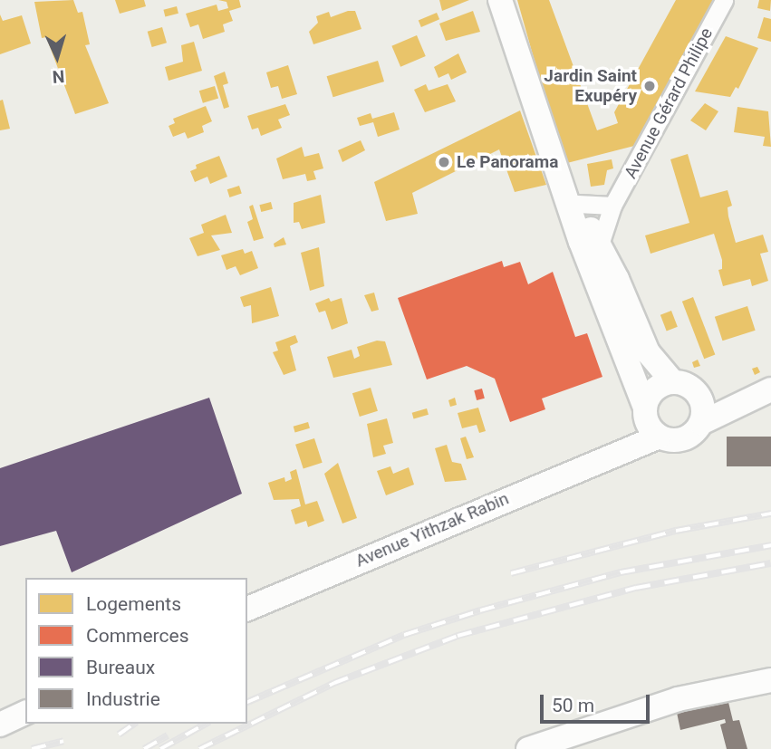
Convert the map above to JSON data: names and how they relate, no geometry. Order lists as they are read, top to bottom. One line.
{"streets":{"street":["Avenue Gérard Philipe","Avenue Yithzak Rabin"]},"places":["Jardin Saint Exupéry","Le Panorama"],"legend":["Logements","Commerces","Bureaux","Industrie"],"scale_bar":"50 m","north":"bottom"}
